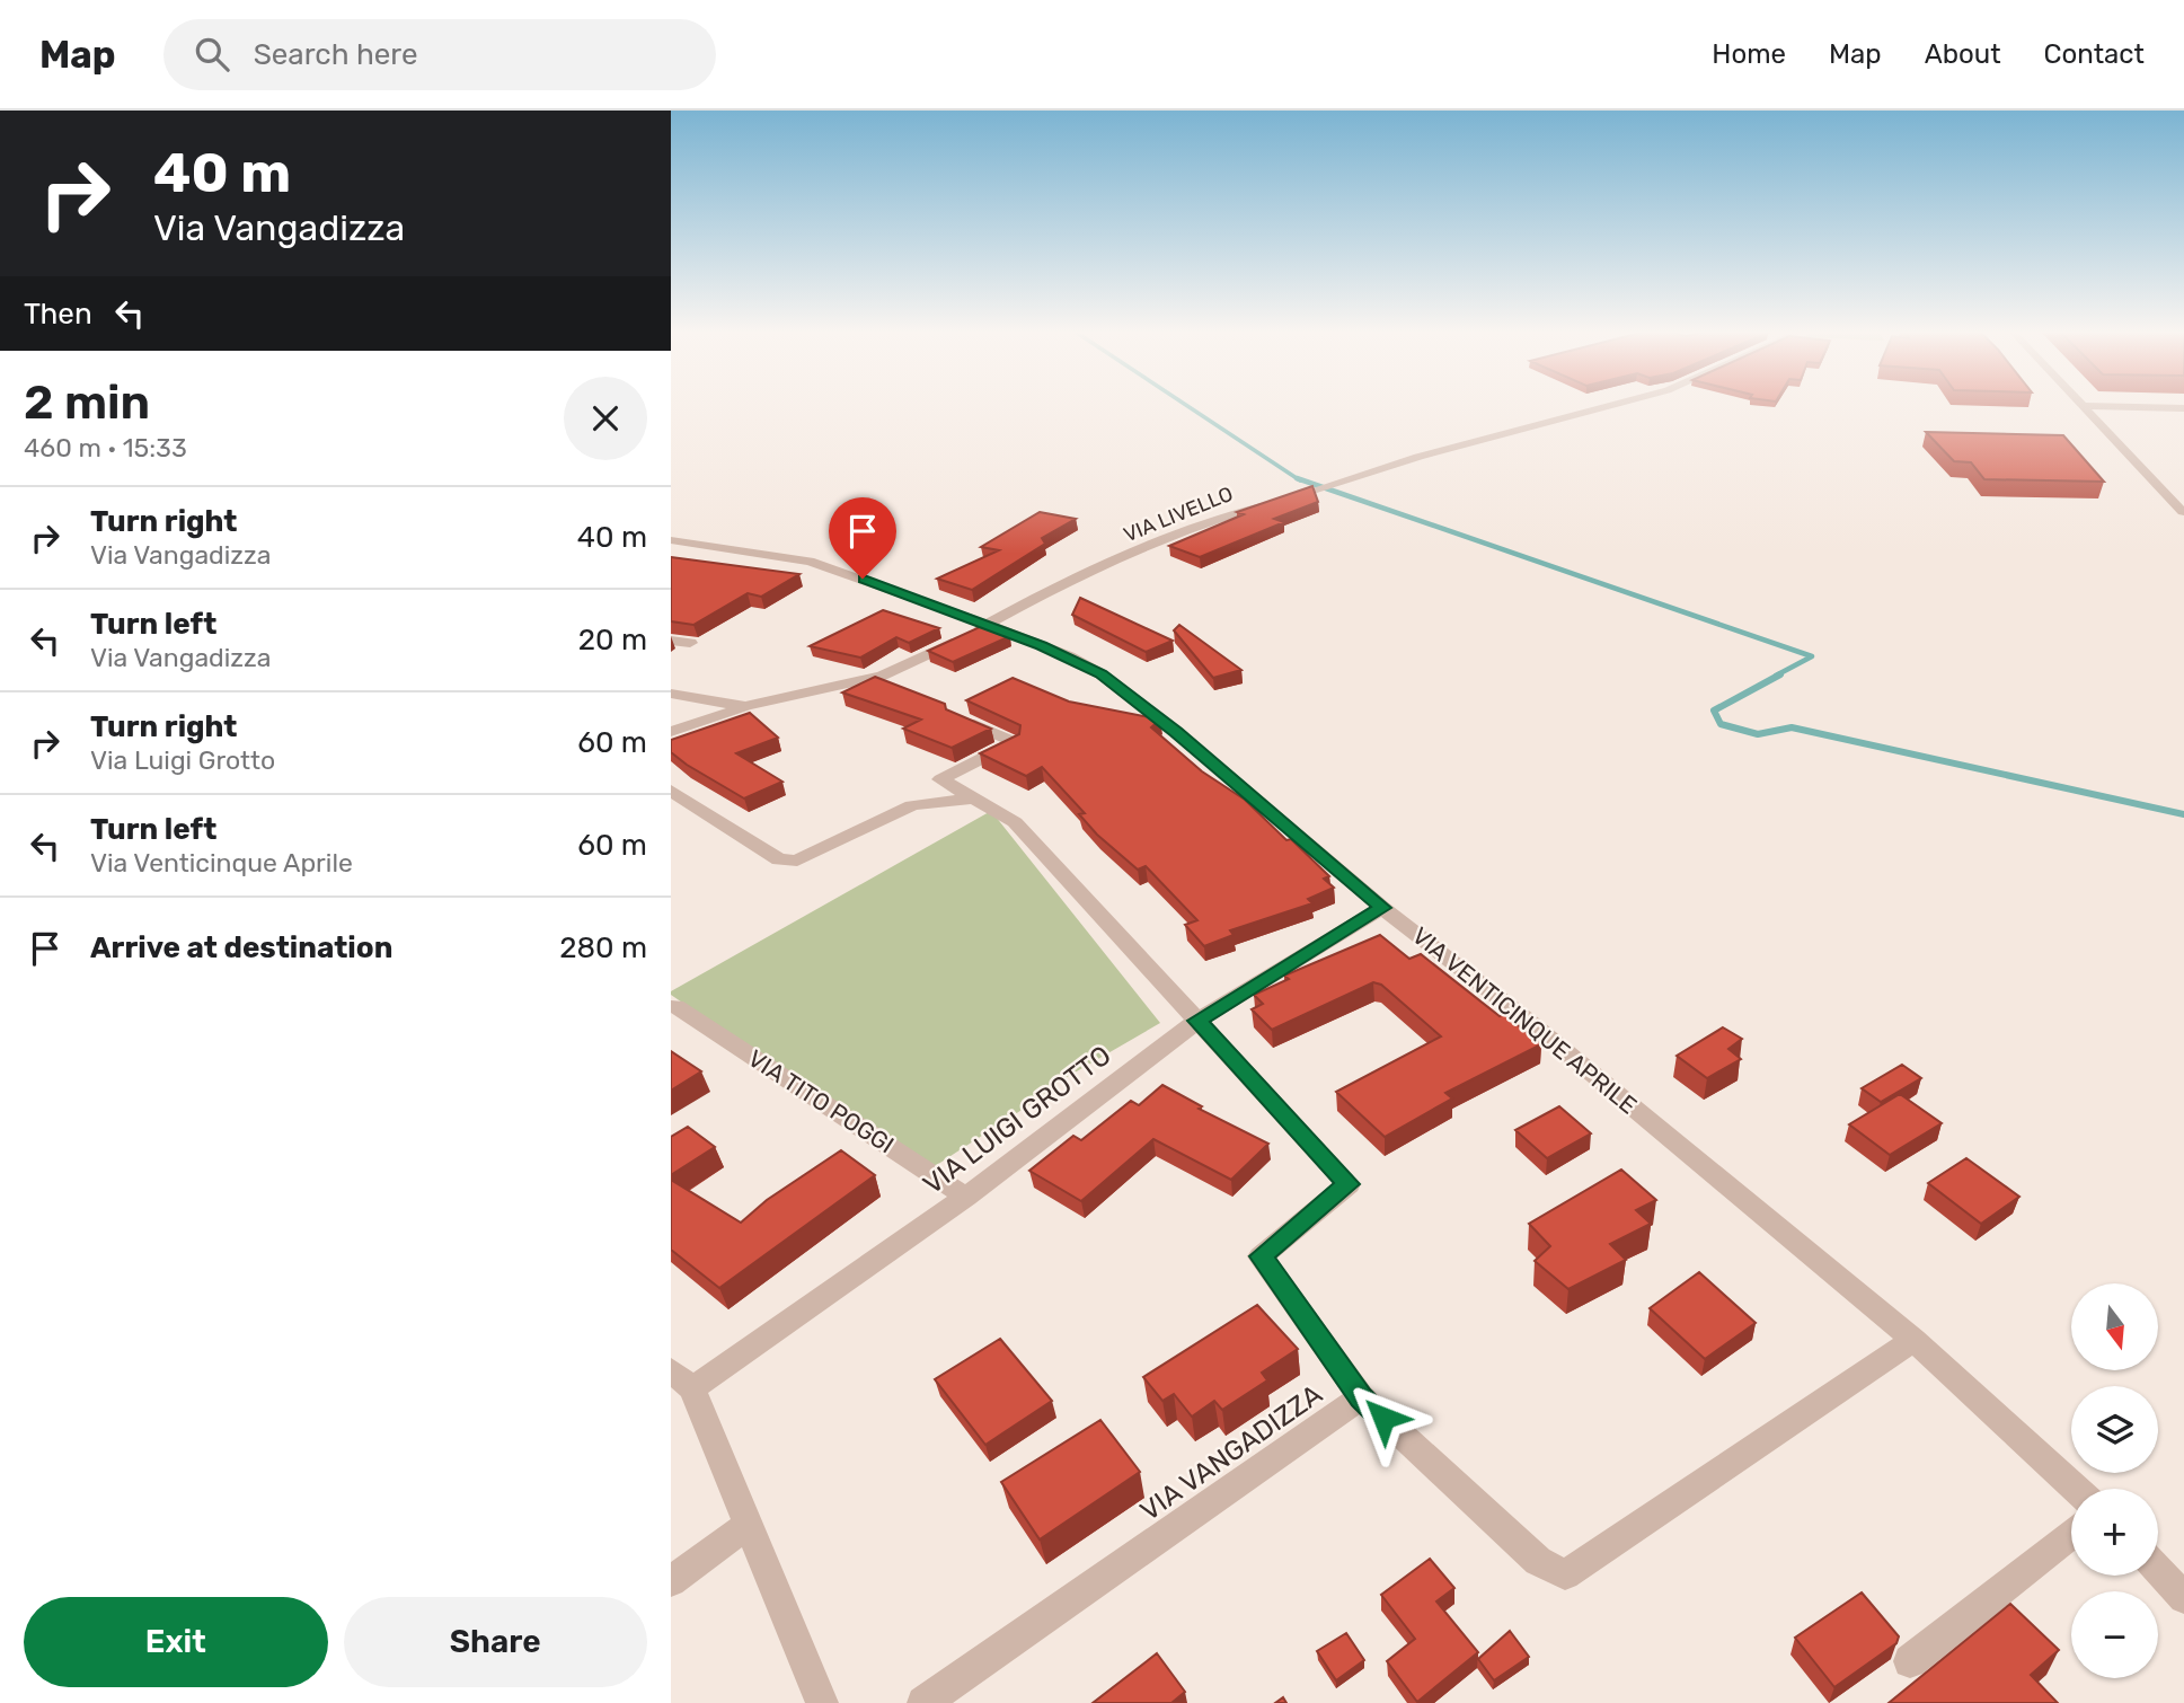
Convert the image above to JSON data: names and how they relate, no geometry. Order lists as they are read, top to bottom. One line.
{"streets":{"street":["VIA LIVELLO","VIA VENTICINQUE APRILE","VIA TITO POGGI","VIA LUIGI GROTTO","VIA VANGADIZZA"]},"crossings":[["VIA LIVELLO","VIA VENTICINQUE APRILE"],["VIA VENTICINQUE APRILE","VIA LUIGI GROTTO"],["VIA TITO POGGI","VIA LUIGI GROTTO"],["VIA LUIGI GROTTO","VIA VANGADIZZA"]],"north":"bottom","page":{"header":"Map","search":"Search here","nav":["Home","Map","About","Contact"],"turn":["40 m","Via Vangadizza"],"then":"Then","heading":["2 min","460 m · 15:33"],"list":[{"name":"Turn right","note":"Via Vangadizza","value":"40 m"},{"name":"Turn left","note":"Via Vangadizza","value":"20 m"},{"name":"Turn right","note":"Via Luigi Grotto","value":"60 m"},{"name":"Turn left","note":"Via Venticinque Aprile","value":"60 m"},{"name":"Arrive at destination","value":"280 m"}],"map_buttons":["+","−"],"buttons":["Exit","Share"]}}
